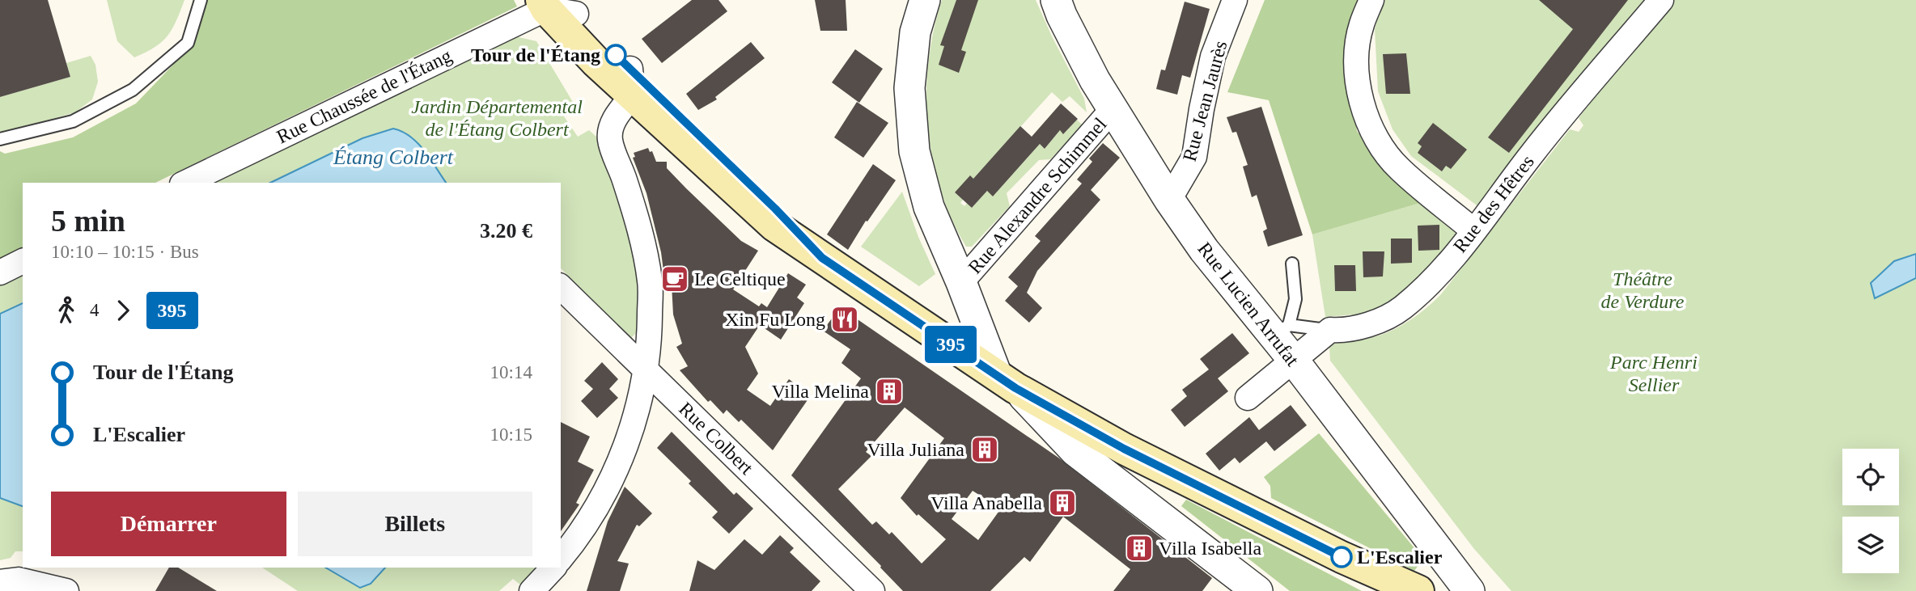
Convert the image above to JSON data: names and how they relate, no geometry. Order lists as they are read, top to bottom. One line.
{"streets":{"street":["Rue Chaussée de l'Étang","Rue Jean Jaurès","Rue Alexandre Schimmel","Rue des Hêtres","Rue Lucien Arrufat","Rue Colbert"]},"crossings":[["Rue Jean Jaurès","Rue Lucien Arrufat"],["Rue Alexandre Schimmel","Rue Lucien Arrufat"]],"water":["Étang Colbert"],"parks":["Jardin Départemental de l'Étang Colbert","Théâtre de Verdure","Parc Henri Sellier"],"places":{"other":["Tour de l'Étang","L'Escalier"],"cafe":["Le Celtique"],"restaurant":["Xin Fu Long"],"building":["Villa Melina","Villa Juliana","Villa Anabella","Villa Isabella"]},"lines":["bus line 395"],"page":{"on_map":"395","heading":["5 min","10:10 – 10:15 · Bus","3.20 €"],"legs":["4","395"],"list":[{"name":"Tour de l'Étang","value":"10:14"},{"name":"L'Escalier","value":"10:15"}],"buttons":["Démarrer","Billets"]}}
